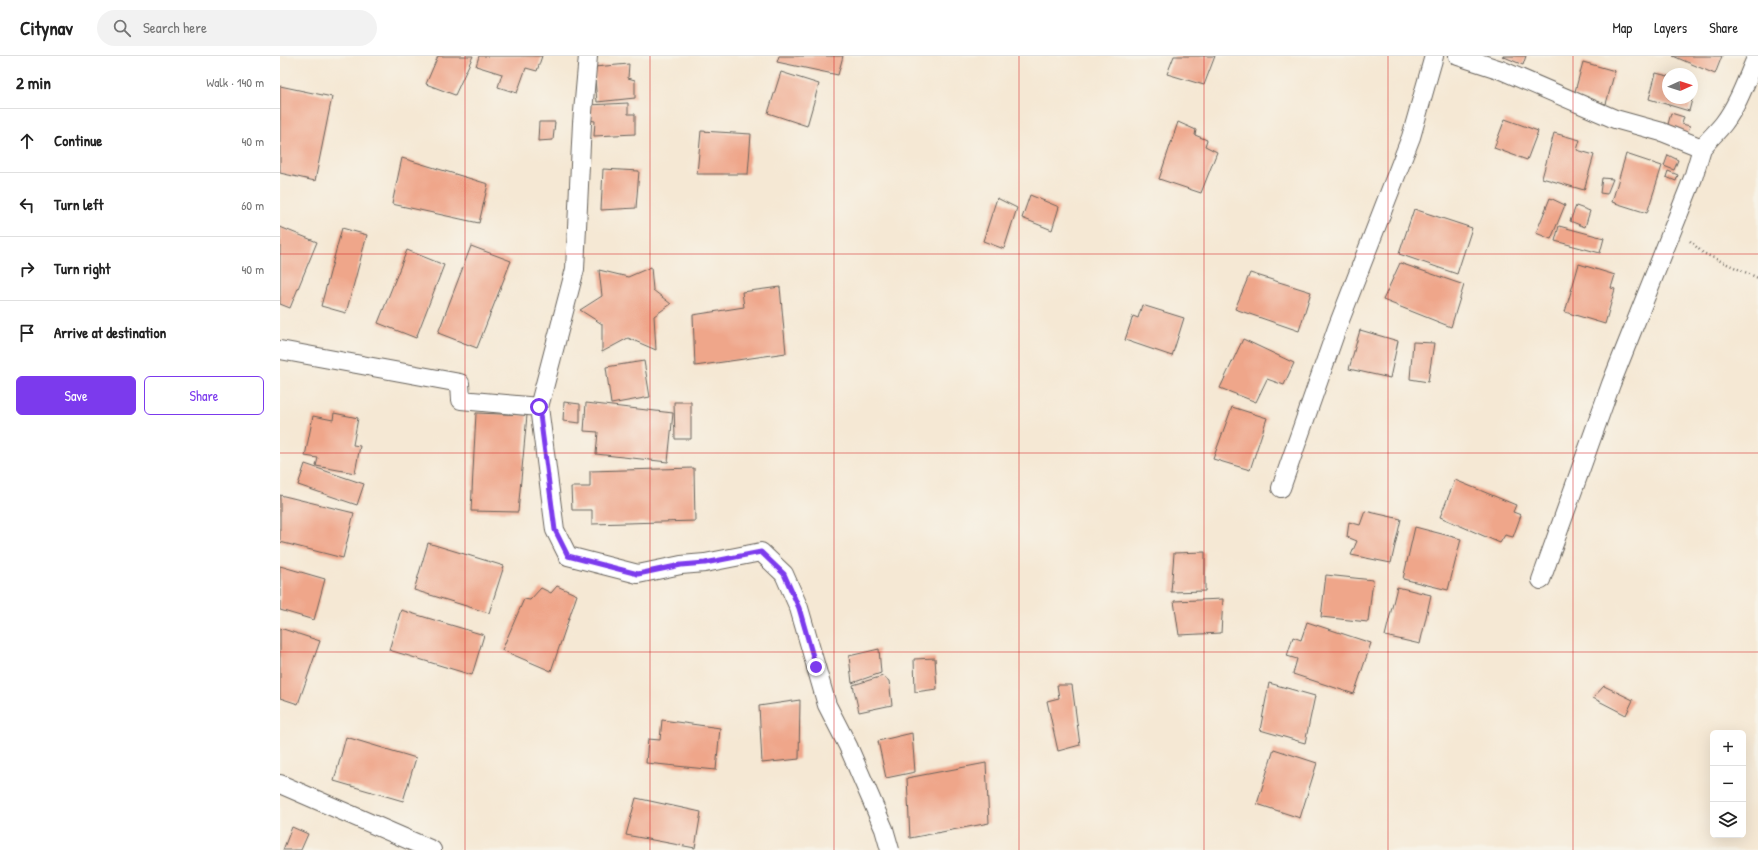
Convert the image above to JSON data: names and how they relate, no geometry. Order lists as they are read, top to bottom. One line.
{"north":"right","page":{"header":"Citynav","search":"Search here","nav":["Map","Layers","Share"],"heading":["2 min","Walk · 140 m"],"list":[["Continue","40 m"],["Turn left","60 m"],["Turn right","40 m"],"Arrive at destination"],"buttons":["Save","Share"],"map_buttons":["+","−"]}}
